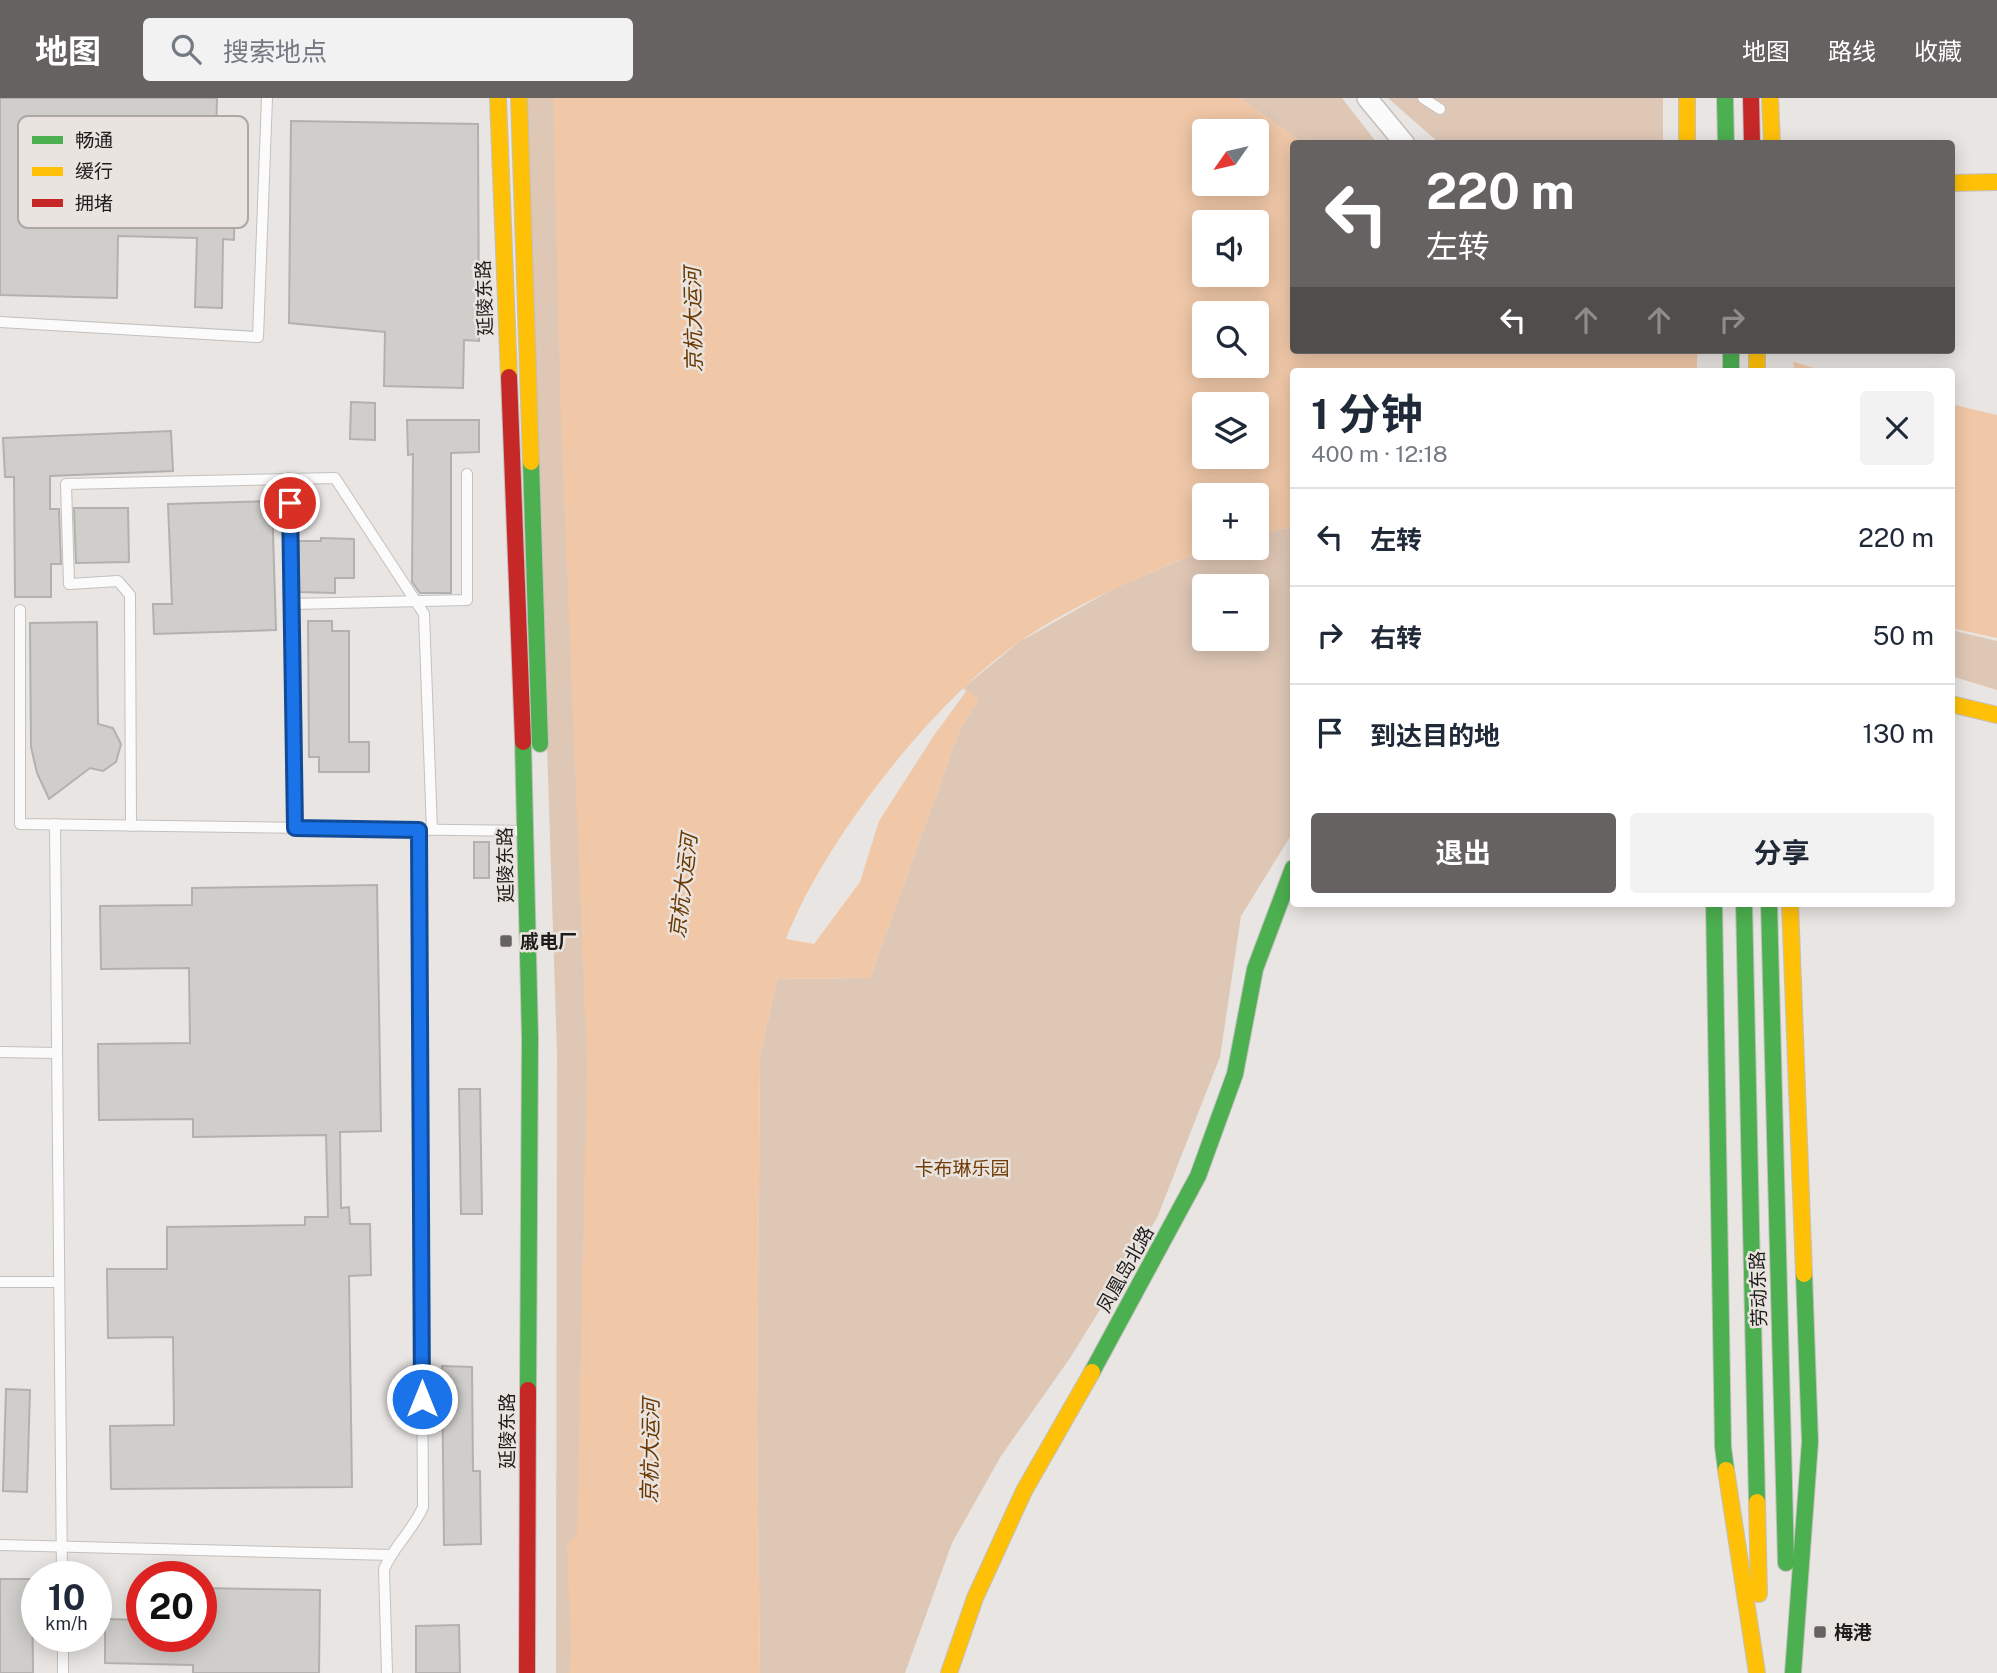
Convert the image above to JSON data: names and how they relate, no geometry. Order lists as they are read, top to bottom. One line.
{"streets":{"main road":["延陵东路","凤凰岛北路","劳动东路"]},"water":["京杭大运河"],"parks":["卡布琳乐园"],"places":{"transit":["戚电厂","梅港"]},"legend":["畅通","缓行","拥堵"],"north":"bottom left","page":{"header":"地图","search":"搜索地点","nav":["地图","路线","收藏"],"map_buttons":["+","−"],"turn":["220 m","左转"],"heading":["1 分钟","400 m · 12:18"],"list":[{"name":"左转","value":"220 m"},{"name":"右转","value":"50 m"},{"name":"到达目的地","value":"130 m"}],"buttons":["退出","分享"],"speed":"10 km/h","limit":"20"}}
